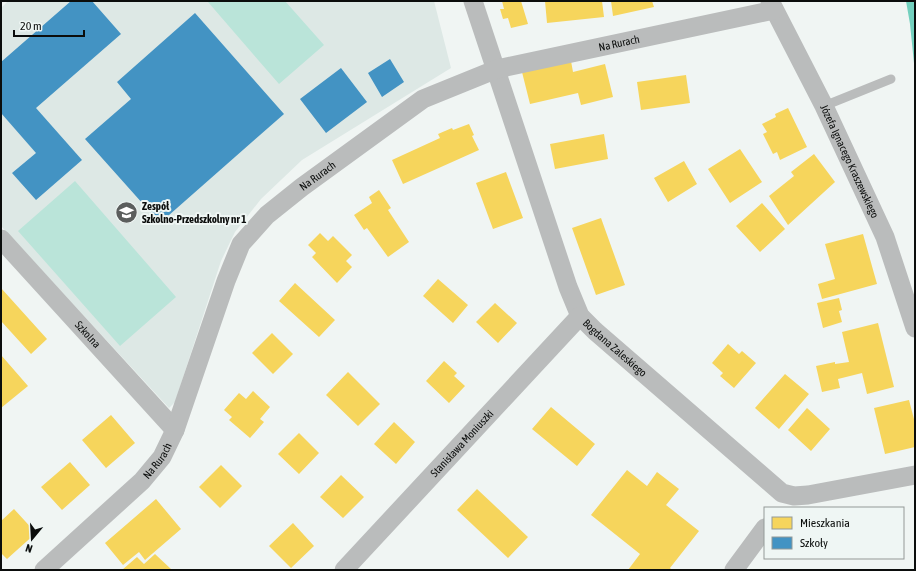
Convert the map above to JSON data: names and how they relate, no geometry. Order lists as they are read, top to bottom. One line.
{"streets":{"street":["Na Rurach","Józefa Ignacego Kraszewskiego","Szkolna","Bogdana Zaleskiego","Stanisława Moniuszki"]},"crossings":[["Na Rurach","Józefa Ignacego Kraszewskiego"],["Na Rurach","Szkolna"],["Na Rurach","Bogdana Zaleskiego"],["Bogdana Zaleskiego","Stanisława Moniuszki"]],"places":{"school or university":["Zespół Szkolno-Przedszkolny nr 1"]},"legend":["Mieszkania","Szkoły"],"scale_bar":"20 m","north":"bottom"}
